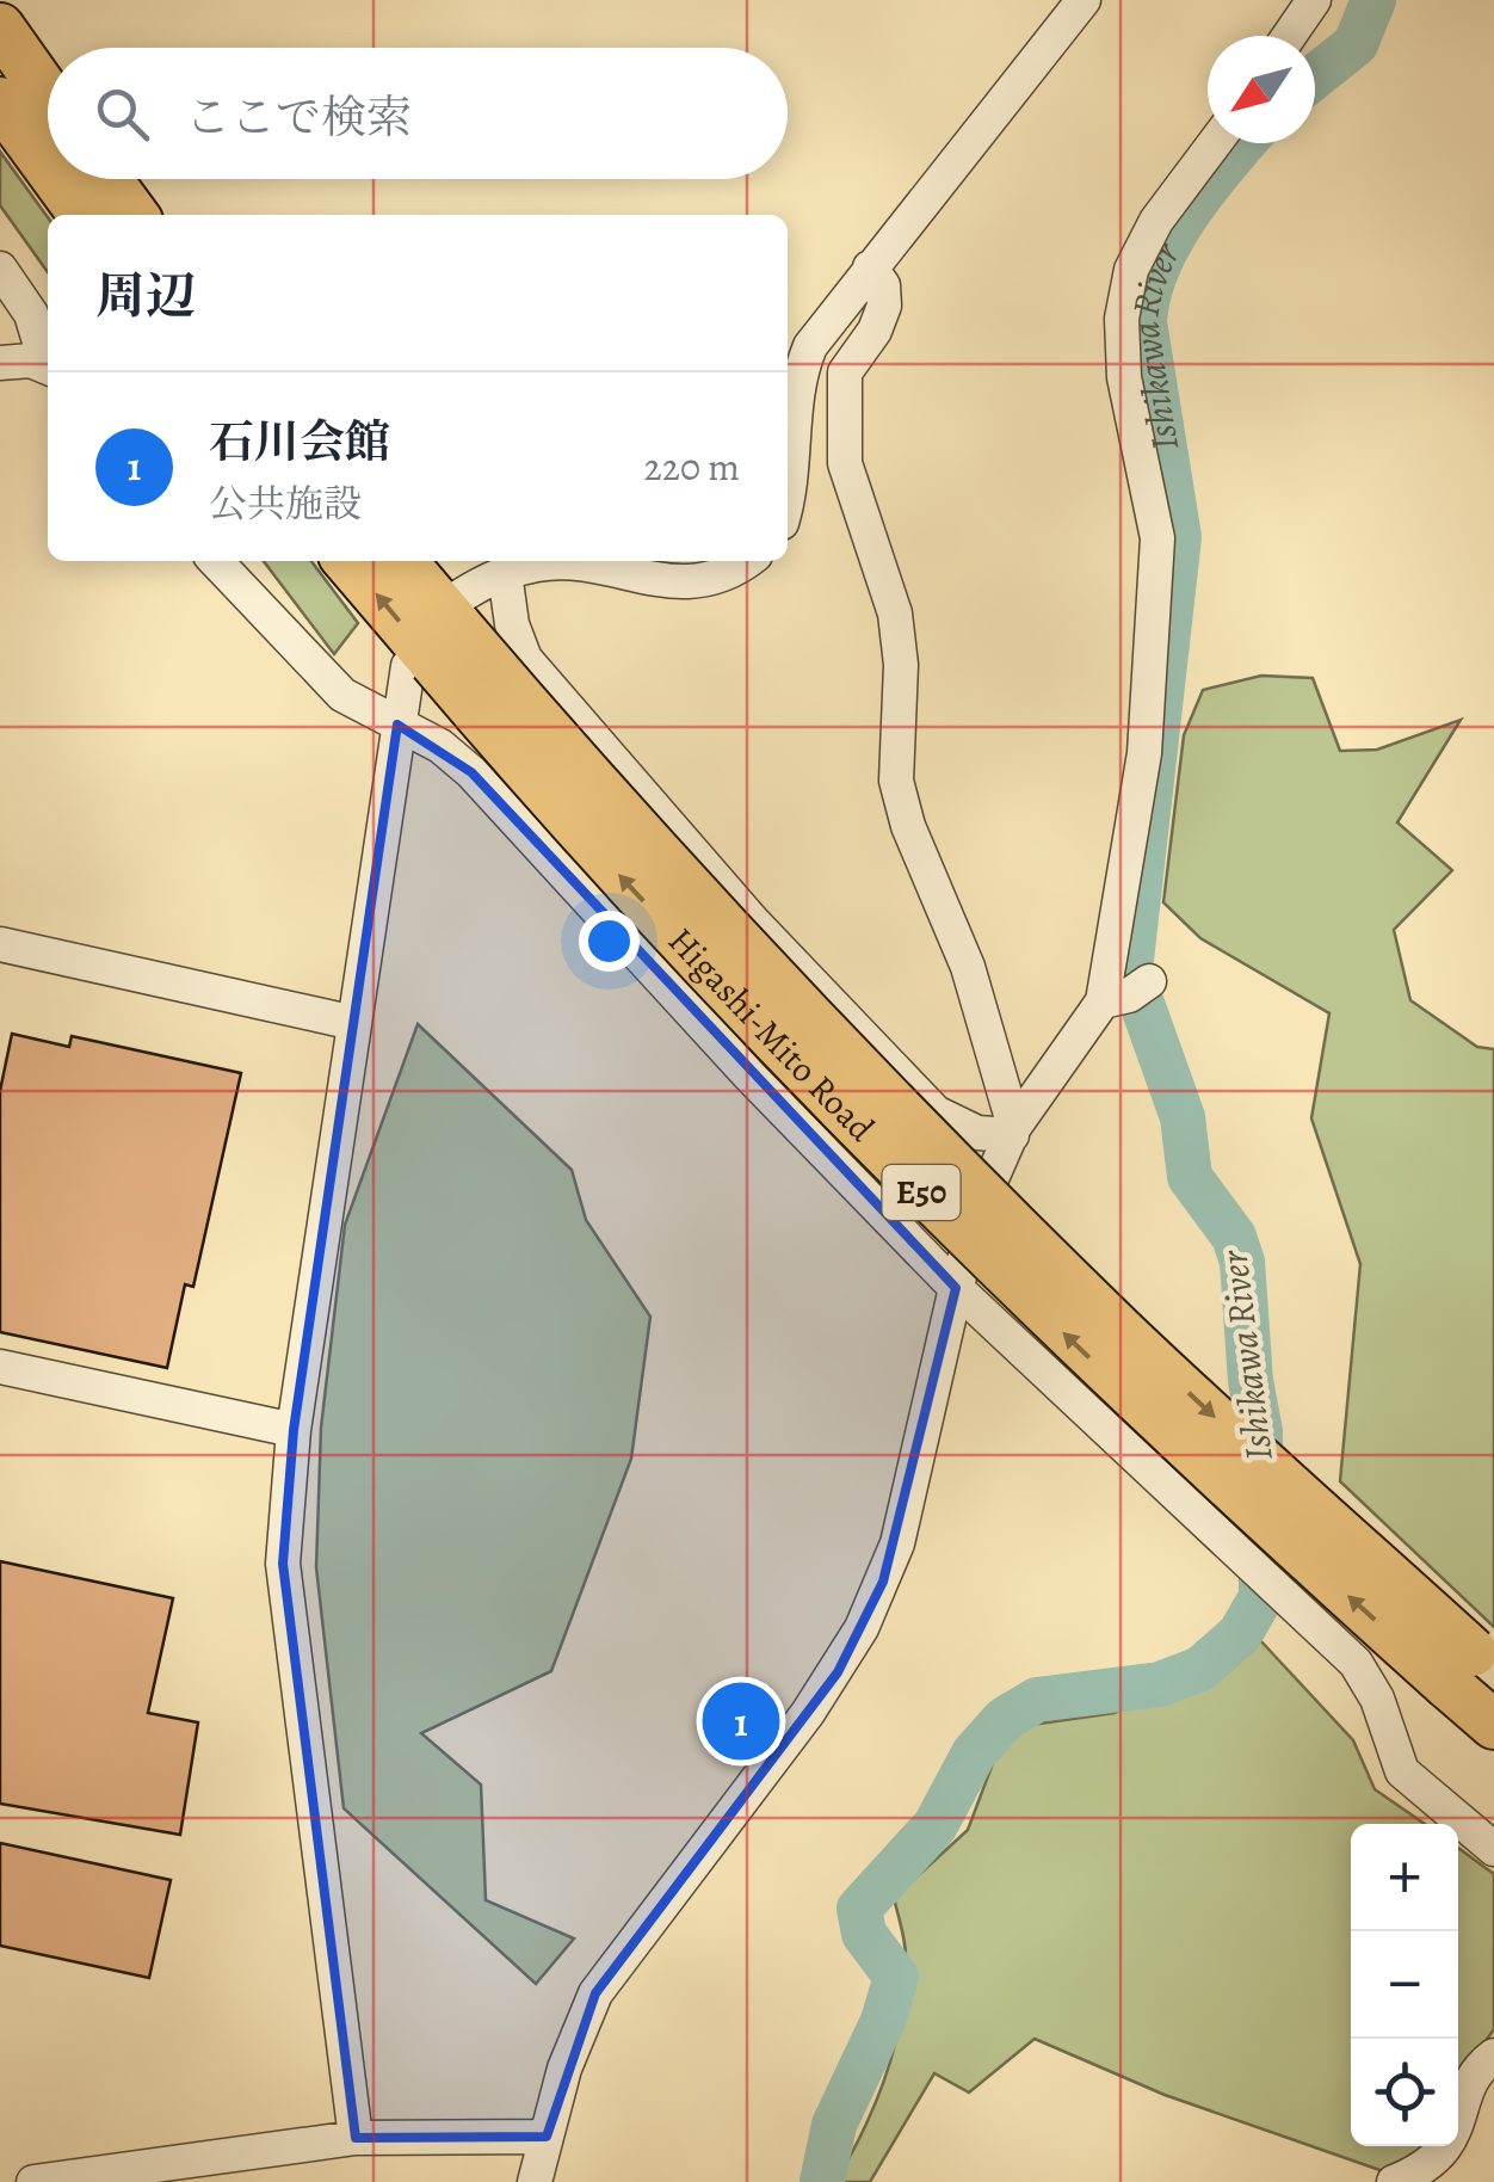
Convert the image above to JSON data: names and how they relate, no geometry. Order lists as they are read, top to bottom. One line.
{"streets":{"highway":["Higashi-Mito Road","E50"]},"water":["Ishikawa River"],"north":"bottom left","page":{"search":"ここで検索","heading":"周辺","list":[{"mark":"1","name":"石川会館","note":"公共施設","value":"220 m"}],"pins":"1","map_buttons":["+","−"]}}
